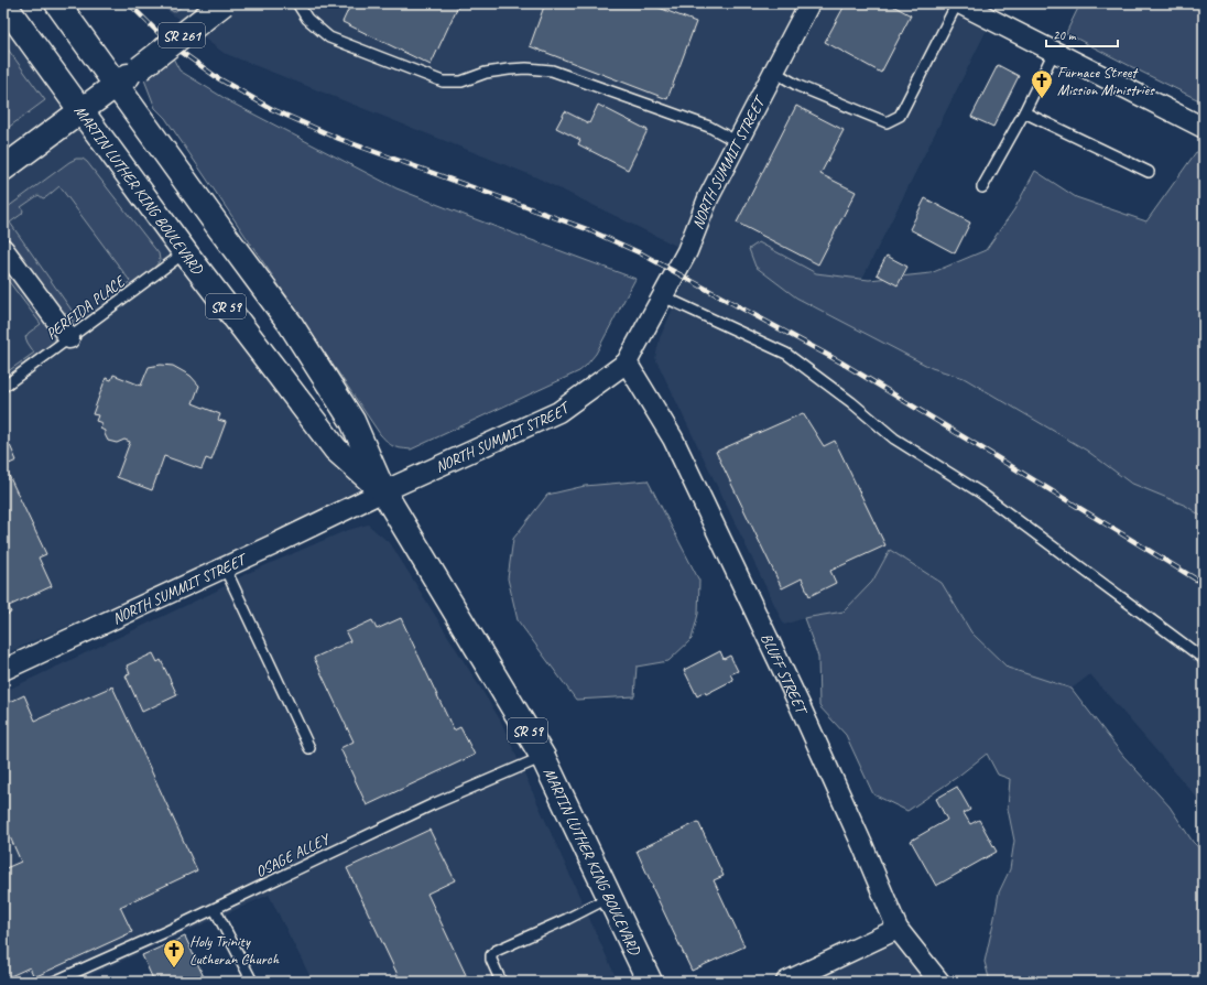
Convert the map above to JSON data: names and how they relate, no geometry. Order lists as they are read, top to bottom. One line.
{"streets":{"main road":["SR 261","MARTIN LUTHER KING BOULEVARD","SR 59"],"street":["NORTH SUMMIT STREET","BLUFF STREET"],"lane":["PERFIDA PLACE","OSAGE ALLEY"]},"crossings":[["SR 261","MARTIN LUTHER KING BOULEVARD"],["NORTH SUMMIT STREET","MARTIN LUTHER KING BOULEVARD"],["NORTH SUMMIT STREET","BLUFF STREET"],["MARTIN LUTHER KING BOULEVARD","PERFIDA PLACE"],["MARTIN LUTHER KING BOULEVARD","OSAGE ALLEY"]],"places":{"church":["Furnace Street Mission Ministries","Holy Trinity Lutheran Church"]},"scale_bar":"20 m"}
